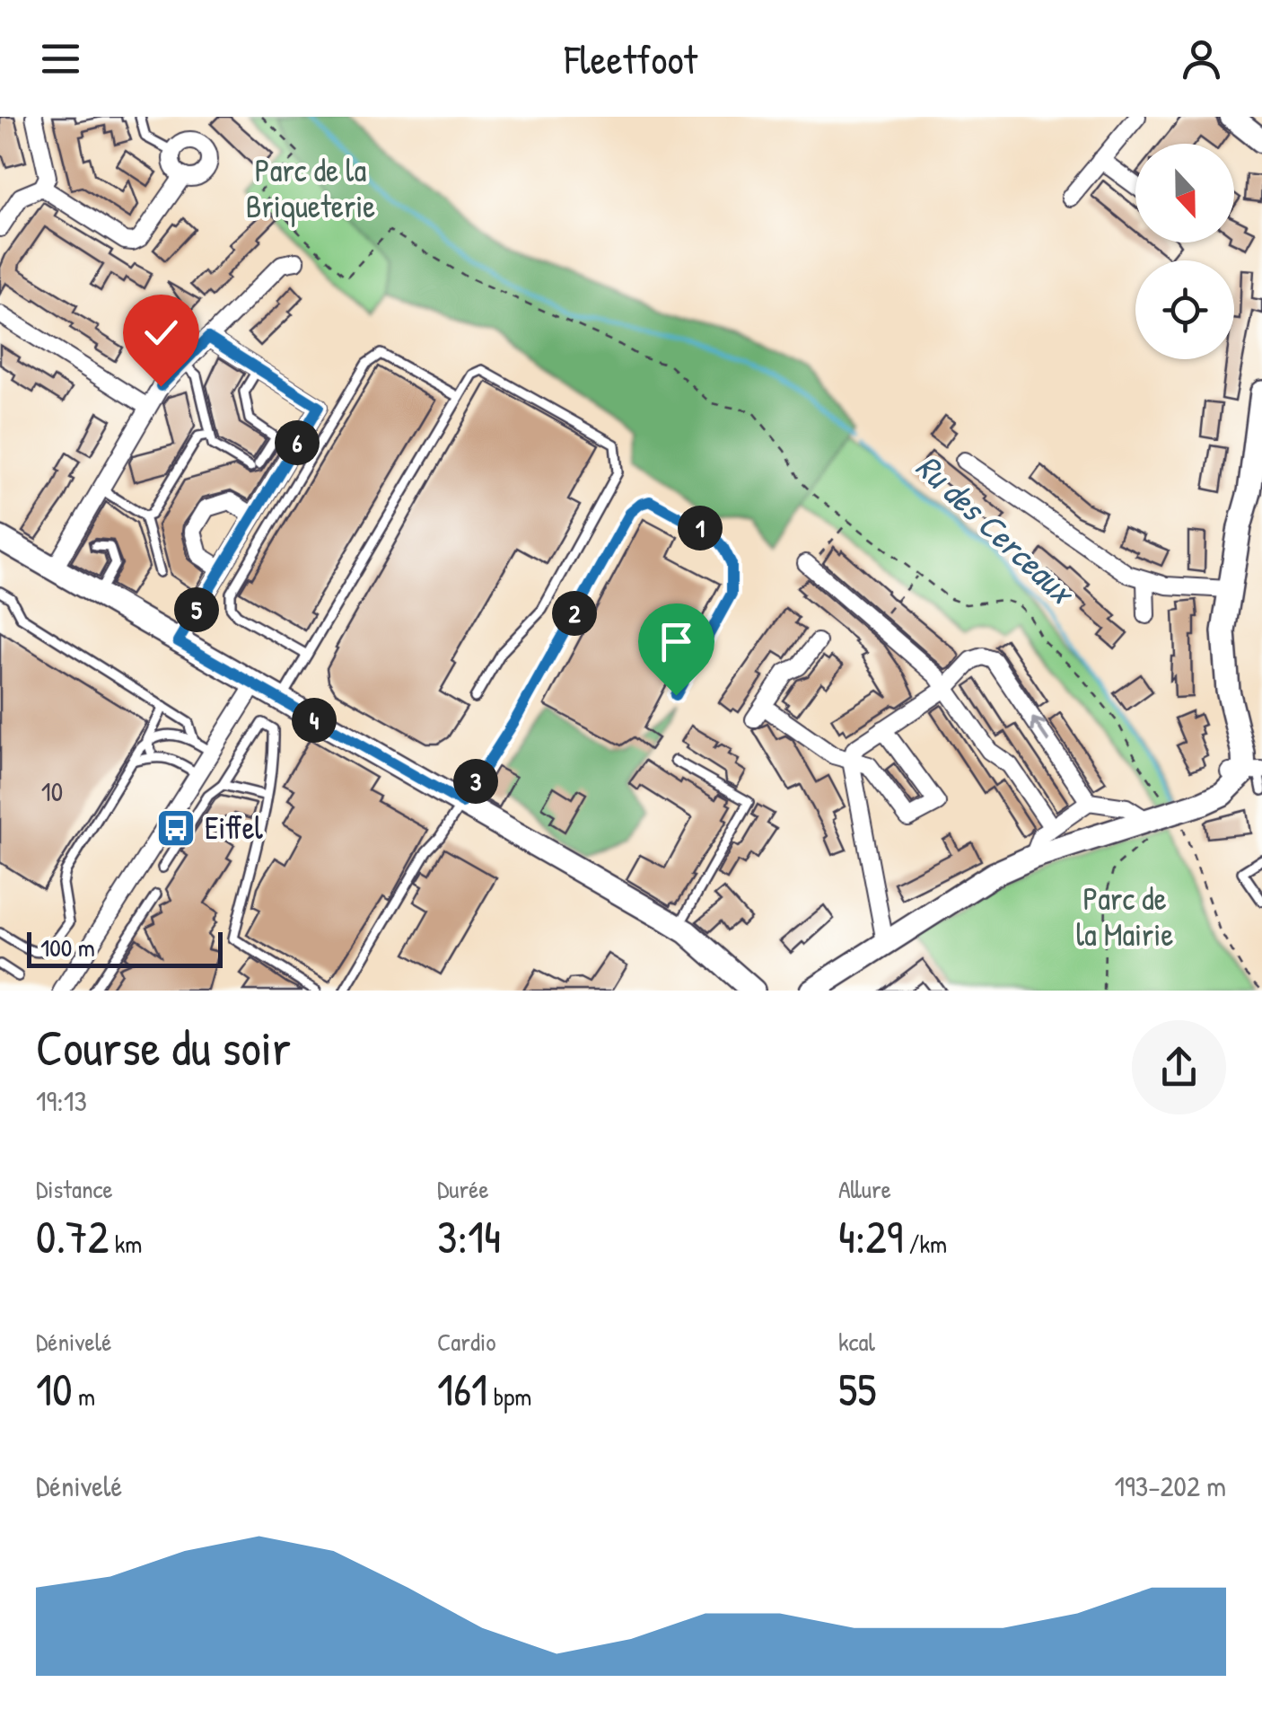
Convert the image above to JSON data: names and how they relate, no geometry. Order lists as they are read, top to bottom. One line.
{"water":["Ru des Cerceaux"],"parks":["Parc de la Briqueterie","Parc de la Mairie"],"places":{"bus stop":["Eiffel"]},"house_numbers":["10"],"scale_bar":"100 m","north":"bottom","page":{"header":"Fleetfoot","pins":["6","1","5","2","4","3"],"scale":"100 m","heading":["Course du soir","19:13"],"stats":[["Distance","0.72 km"],["Durée","3:14"],["Allure","4:29 /km"],["Dénivelé","10 m"],["Cardio","161 bpm"],["kcal","55"]],"chart":["Dénivelé","193–202 m"]}}
